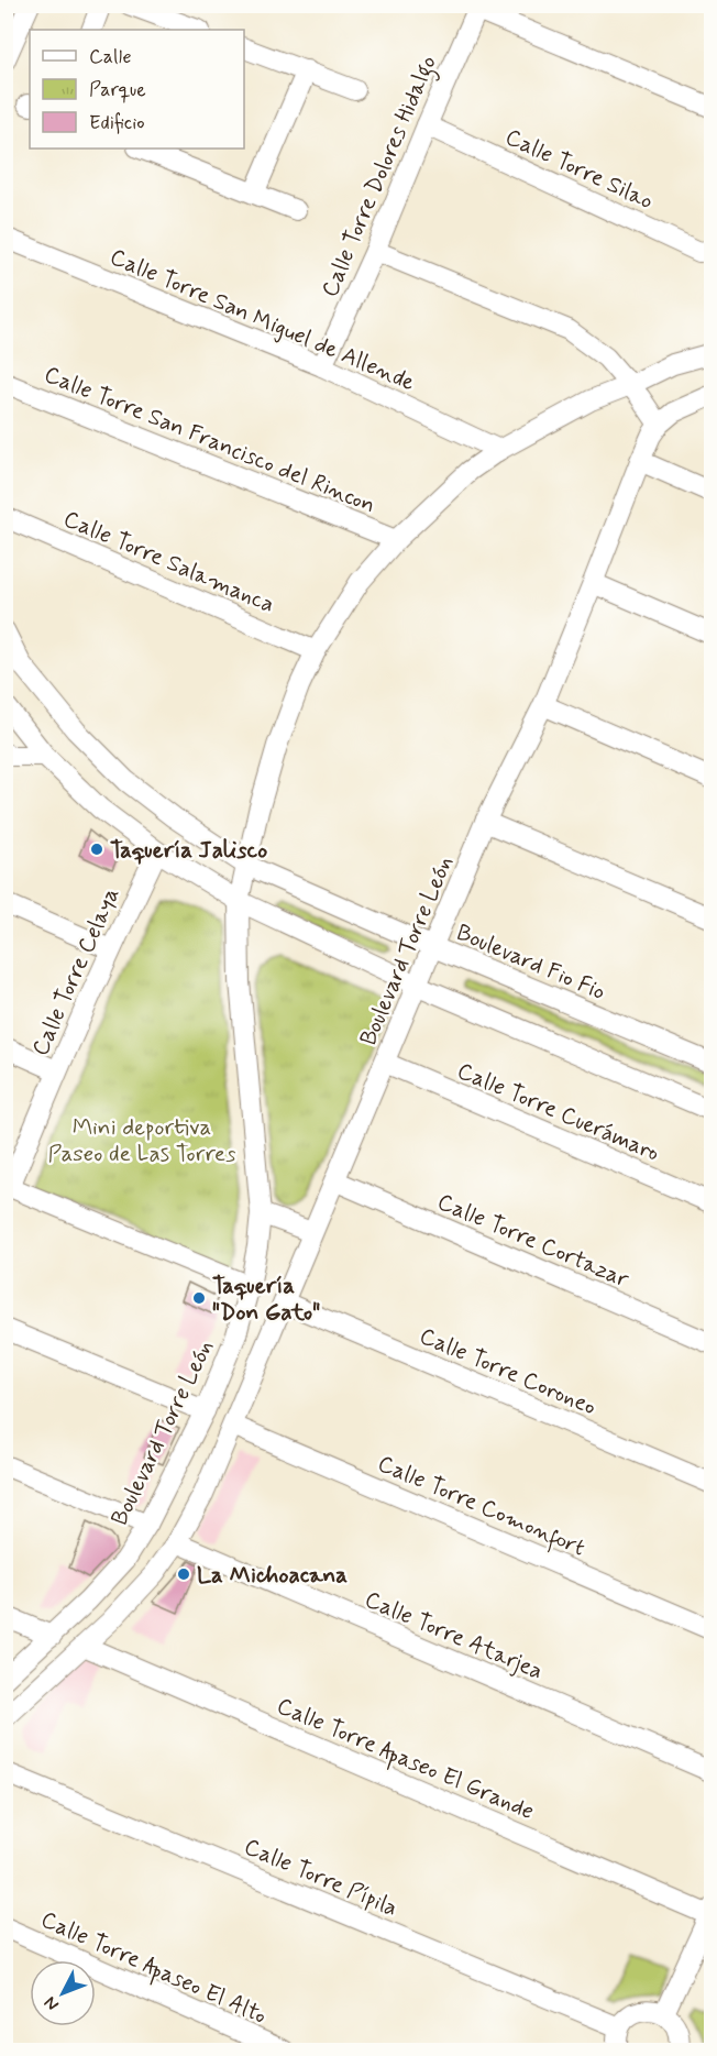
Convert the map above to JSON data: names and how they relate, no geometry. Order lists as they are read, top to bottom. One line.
{"streets":{"street":["Calle Torre Silao","Calle Torre Dolores Hidalgo","Calle Torre San Miguel de Allende","Calle Torre San Francisco del Rincon","Calle Torre Salamanca","Boulevard Torre León","Boulevard Fio Fio","Calle Torre Celaya","Calle Torre Cuerámaro","Calle Torre Cortazar","Calle Torre Coroneo","Calle Torre Comonfort","Calle Torre Atarjea","Calle Torre Apaseo El Grande","Calle Torre Pípila","Calle Torre Apaseo El Alto"]},"crossings":[["Calle Torre Silao","Calle Torre Dolores Hidalgo"],["Calle Torre Dolores Hidalgo","Calle Torre San Miguel de Allende"],["Calle Torre San Miguel de Allende","Boulevard Torre León"],["Calle Torre San Francisco del Rincon","Boulevard Torre León"],["Calle Torre Salamanca","Boulevard Torre León"],["Boulevard Torre León","Boulevard Fio Fio"],["Boulevard Torre León","Calle Torre Cuerámaro"],["Boulevard Torre León","Calle Torre Cortazar"],["Boulevard Torre León","Calle Torre Coroneo"],["Boulevard Torre León","Calle Torre Comonfort"],["Boulevard Torre León","Calle Torre Atarjea"],["Boulevard Torre León","Calle Torre Apaseo El Grande"]],"parks":["Mini deportiva Paseo de Las Torres"],"places":["Taquería Jalisco","Taquería \"Don Gato\"","La Michoacana"],"legend":["Calle","Parque","Edificio"],"north":"bottom left"}
